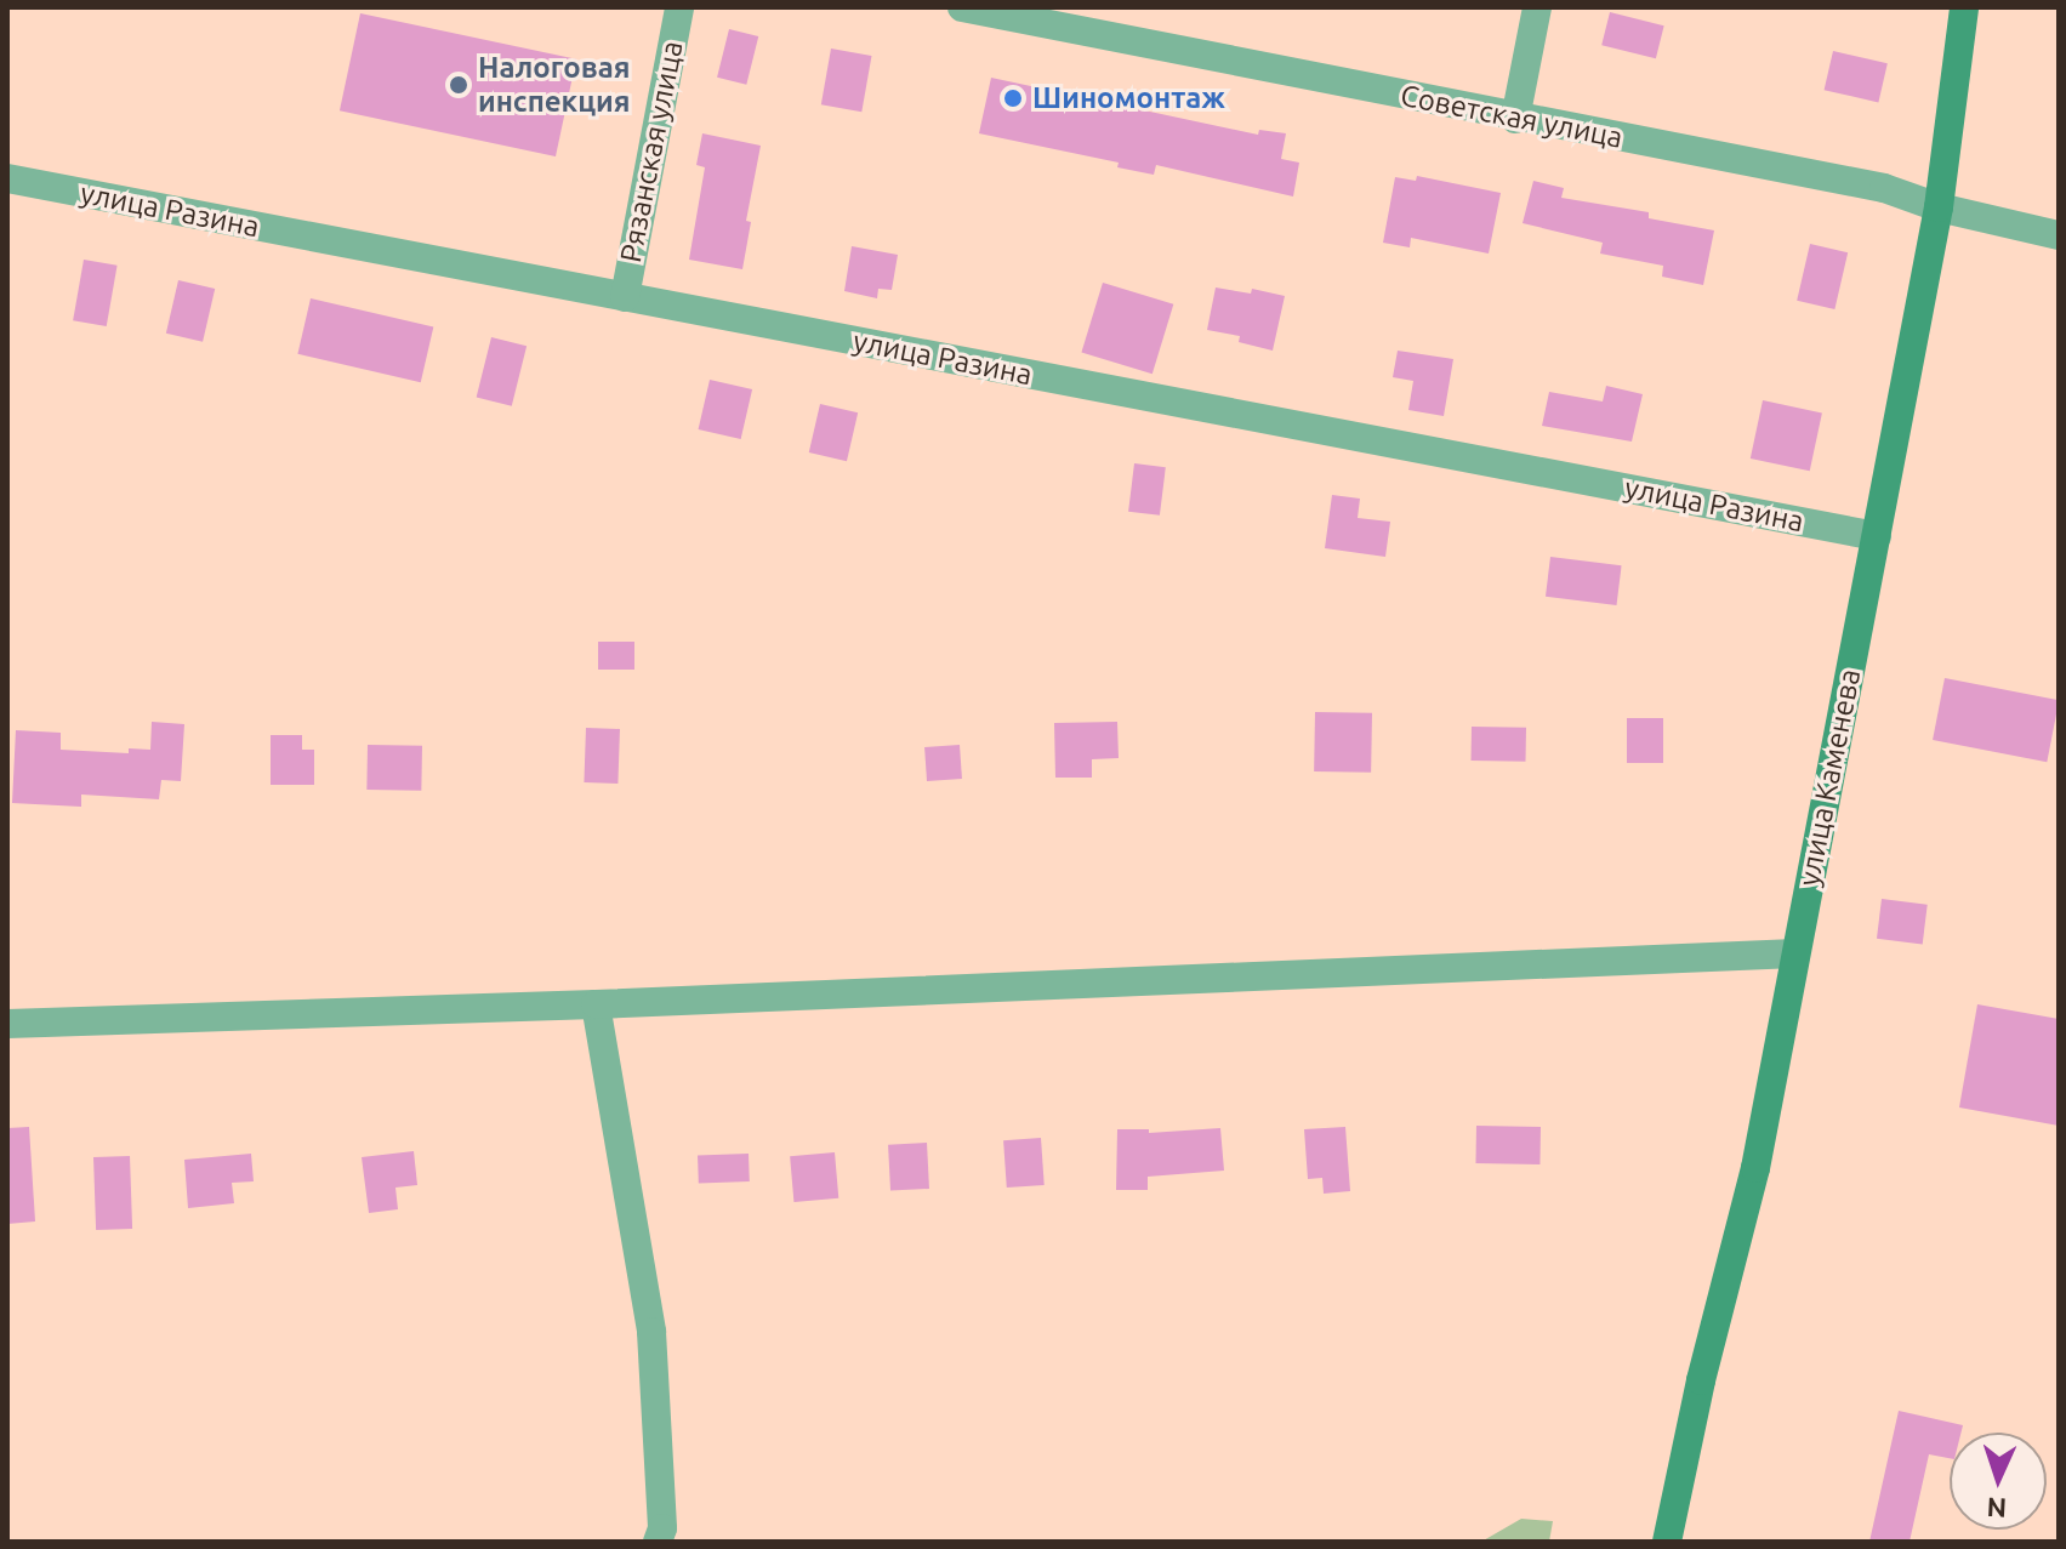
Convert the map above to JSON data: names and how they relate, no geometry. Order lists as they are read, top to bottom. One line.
{"streets":{"main road":["улица Каменева"],"street":["Советская улица","Рязанская улица","улица Разина"]},"crossings":[["Советская улица","улица Каменева"],["Рязанская улица","улица Разина"],["улица Разина","улица Каменева"]],"places":["Налоговая инспекция","Шиномонтаж"],"north":"bottom"}
